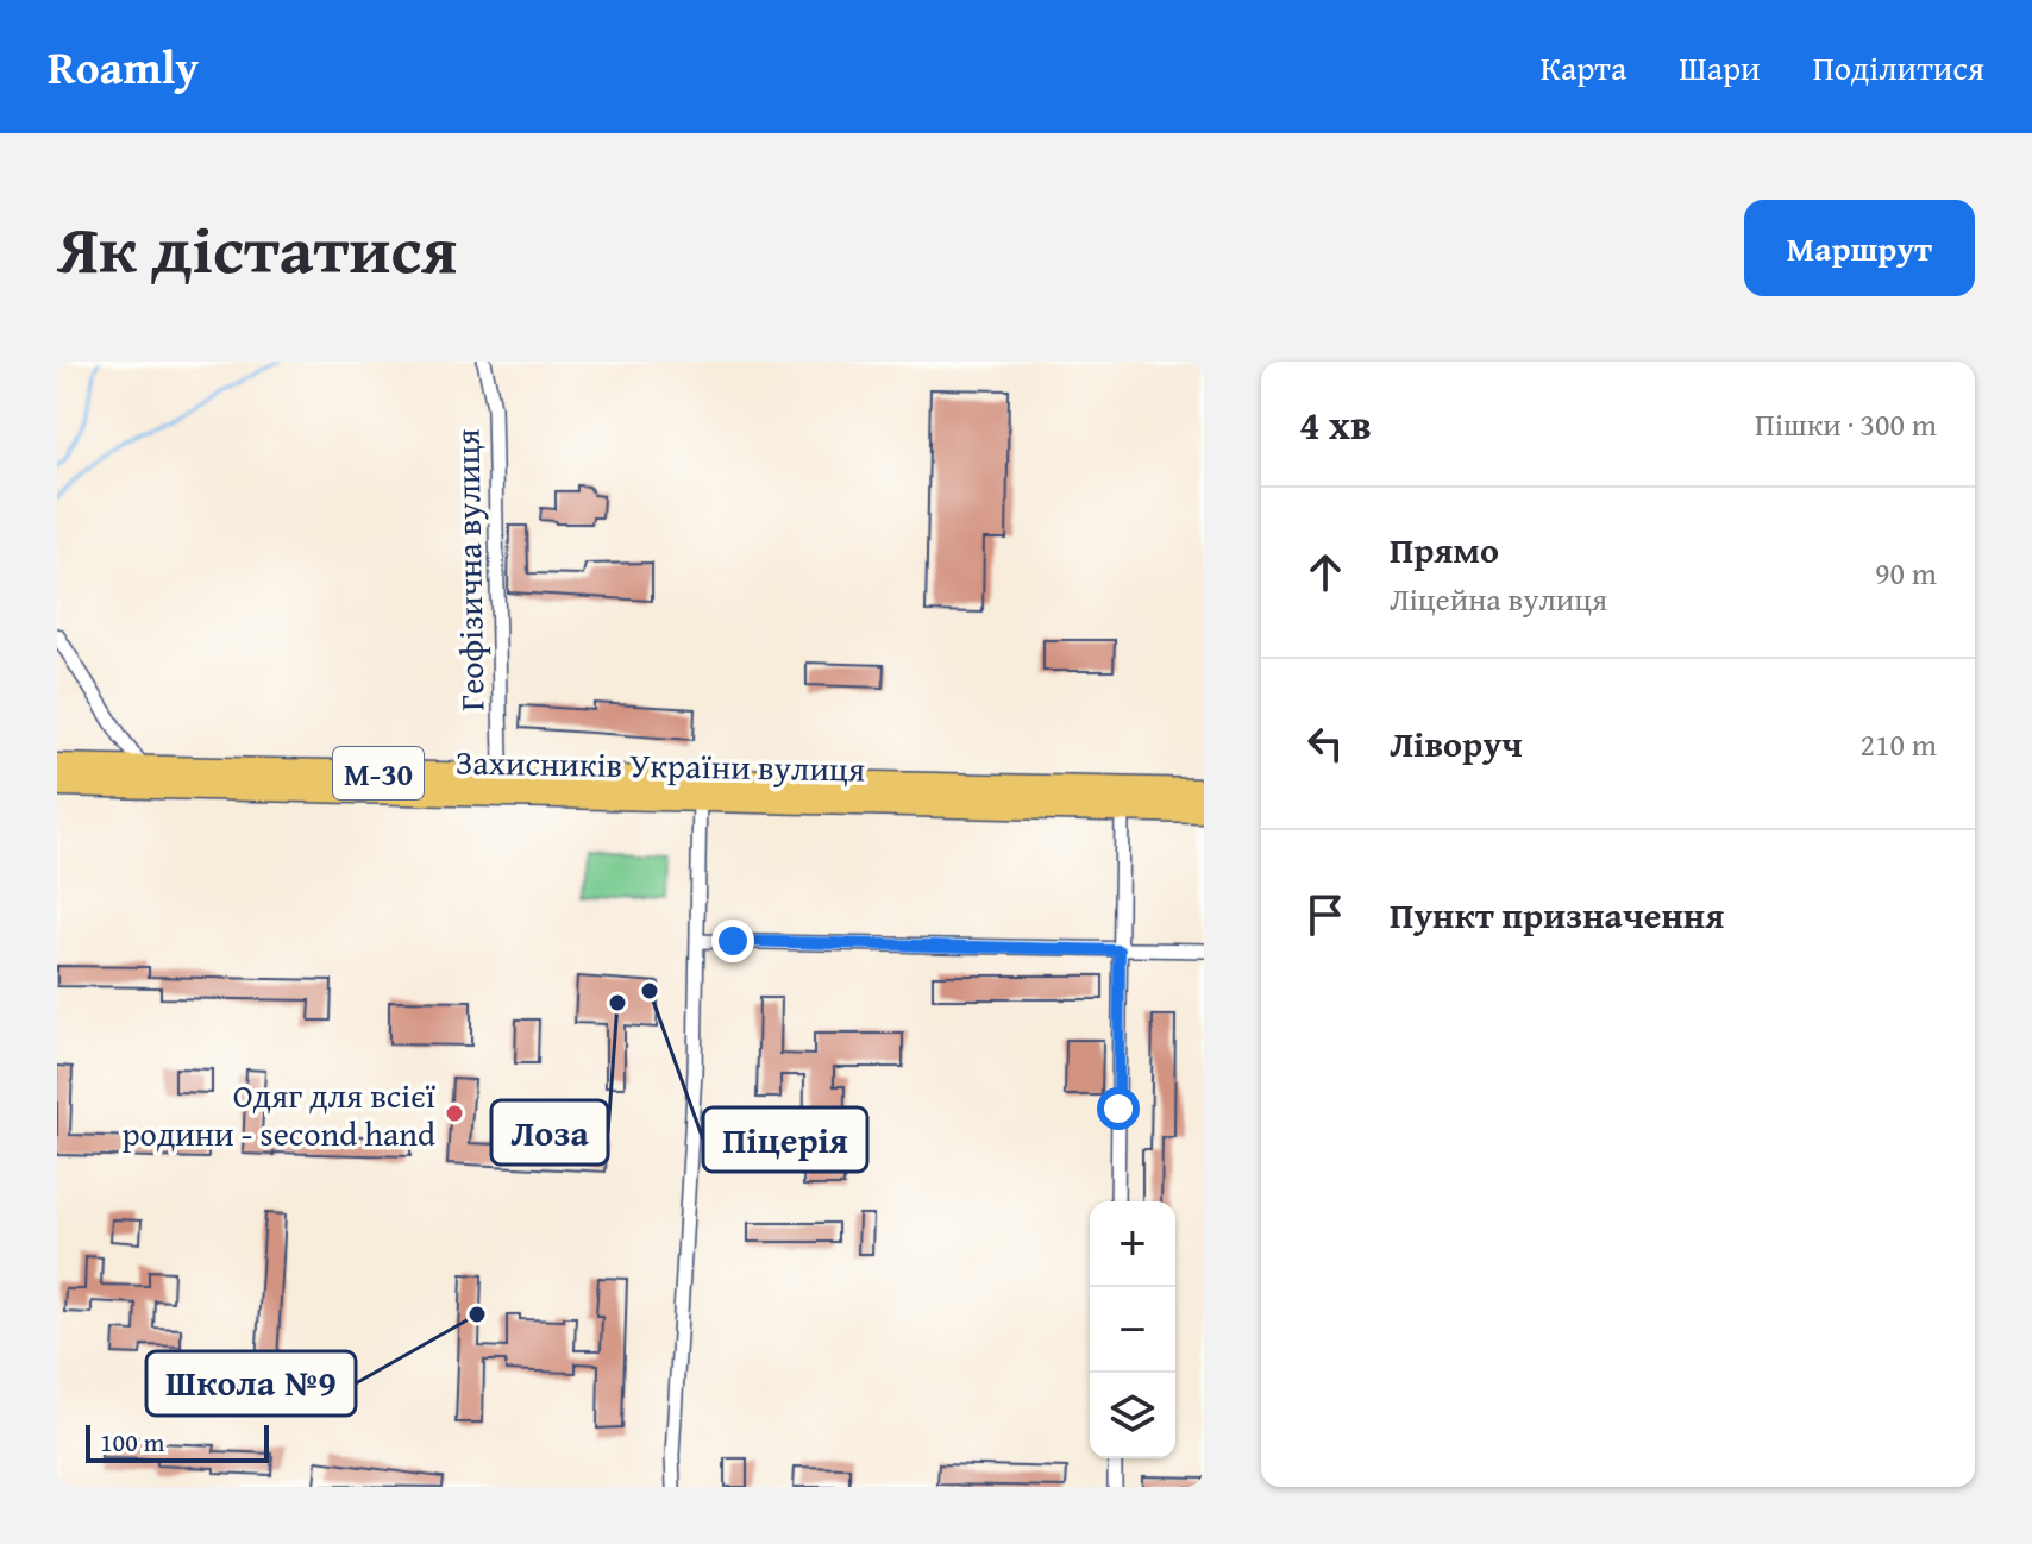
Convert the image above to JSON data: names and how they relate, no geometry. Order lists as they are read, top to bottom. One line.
{"streets":{"highway":["Захисників України вулиця","М-30"],"street":["Геофізична вулиця"]},"crossings":[["Геофізична вулиця","Захисників України вулиця"]],"places":["Піцерія","Лоза","Одяг для всієї родини - second hand","Школа №9"],"scale_bar":"100 m","page":{"header":"Roamly","nav":["Карта","Шари","Поділитися"],"title":"Як дістатися","buttons":"Маршрут","heading":["4 хв","Пішки · 300 m"],"list":[["Прямо","Ліцейна вулиця","90 m"],["Ліворуч","210 m"],"Пункт призначення"],"map_buttons":["+","−"],"scale":"100 m"}}
